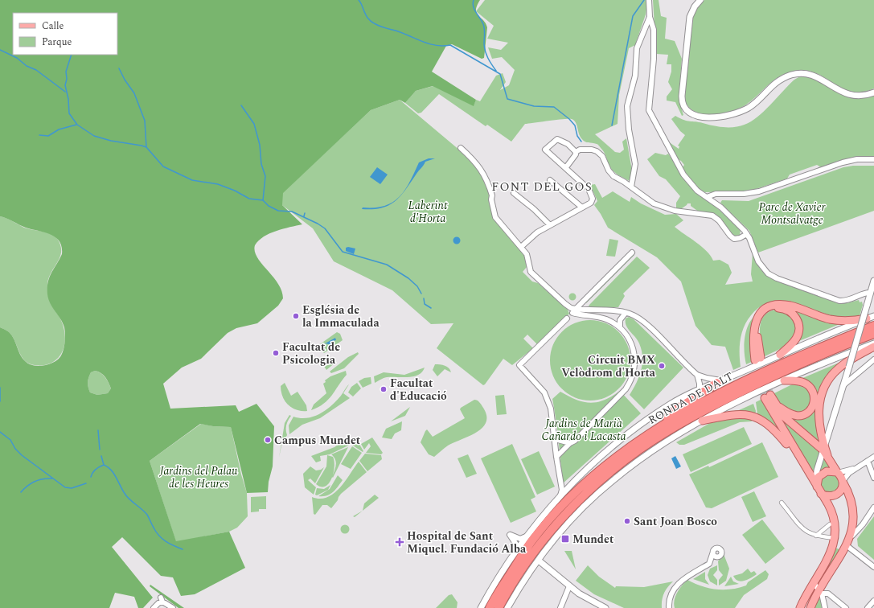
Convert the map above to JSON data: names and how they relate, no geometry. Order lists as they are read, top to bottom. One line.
{"streets":{"highway":["RONDA DE DALT"]},"districts":["FONT DEL GOS"],"parks":["Laberint d'Horta","Parc de Xavier Montsalvatge","Jardins de Marià Cañardo i Lacasta","Jardins del Palau de les Heures"],"places":{"other":["Església de la Immaculada","Facultat de Psicologia","Circuit BMX Velòdrom d'Horta","Facultat d'Educació","Campus Mundet","Sant Joan Bosco"],"transit":["Mundet"],"health":["Hospital de Sant Miquel. Fundació Alba"]},"legend":["Calle","Parque"]}
